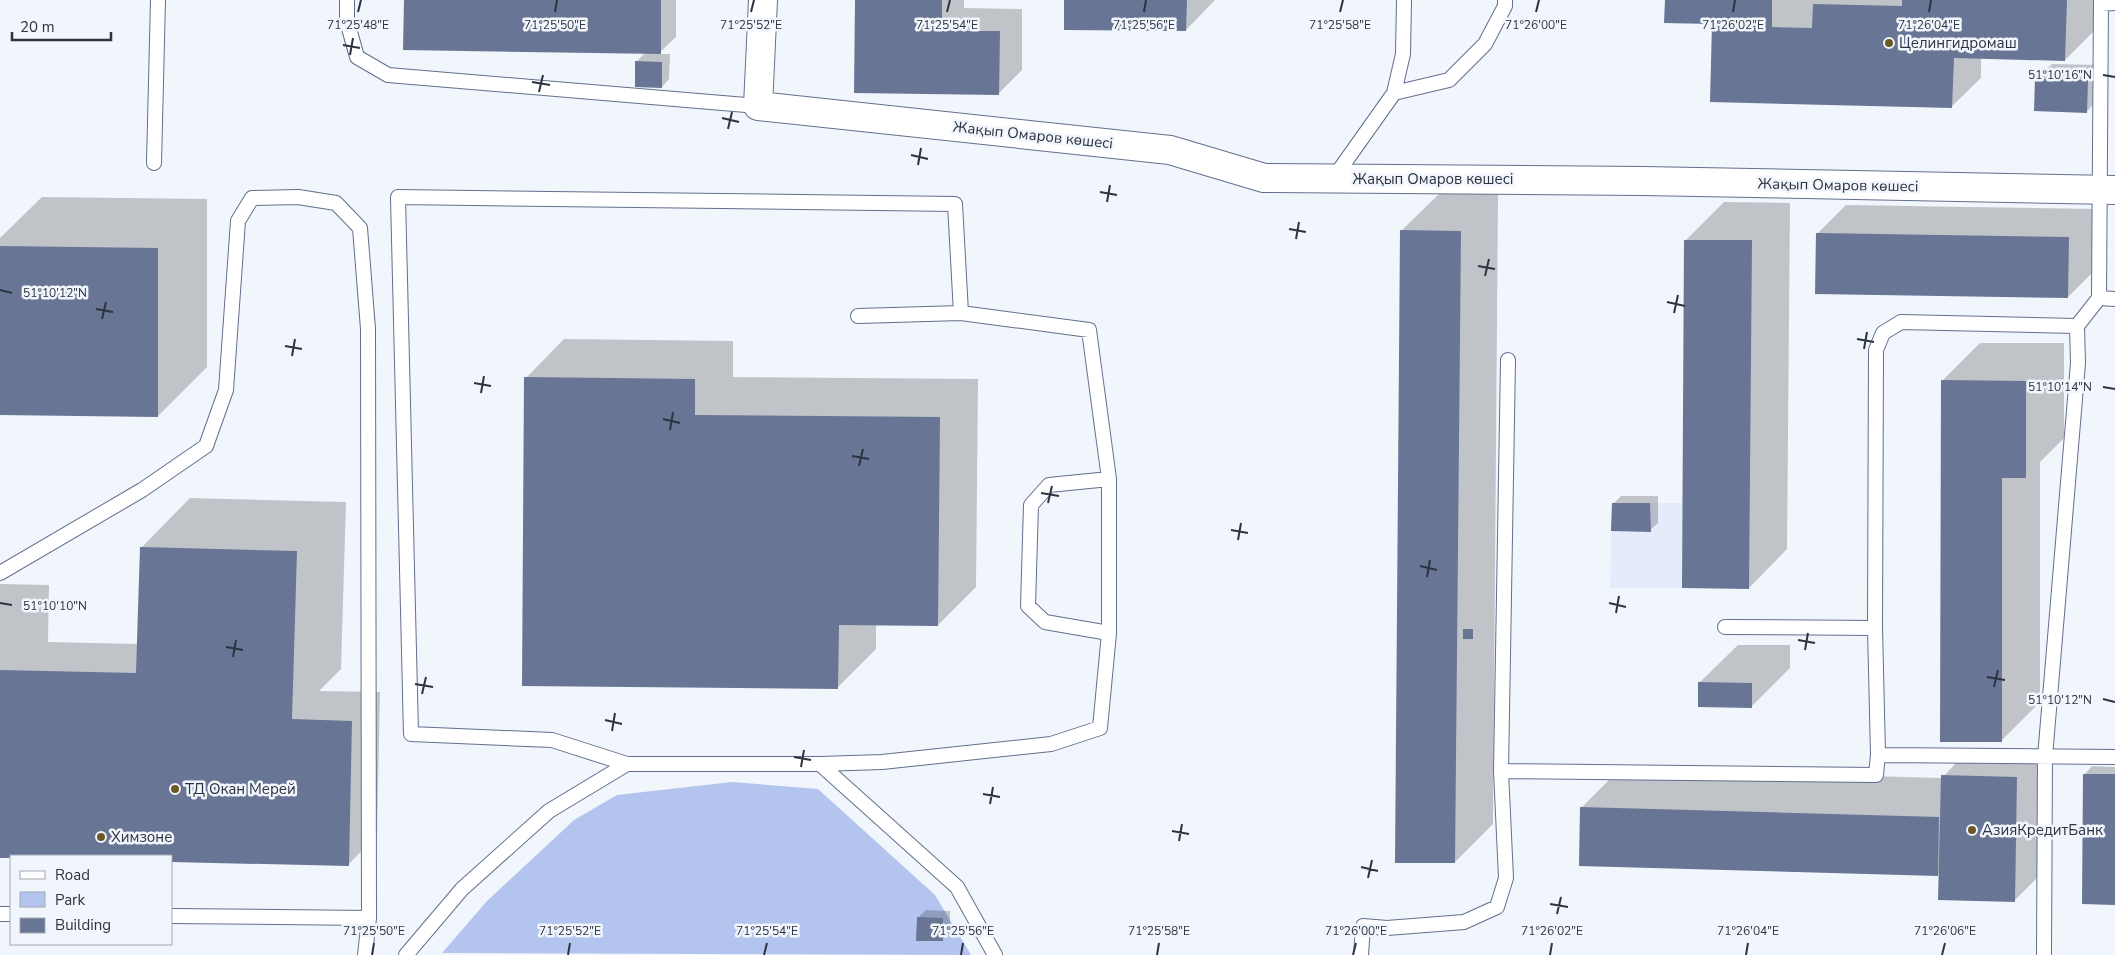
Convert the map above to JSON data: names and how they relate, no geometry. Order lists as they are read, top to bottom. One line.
{"streets":{"street":["Жақып Омаров көшесі"]},"places":["Целингидромаш","ТД Окан Мерей","АзияКредитБанк","Химзоне"],"legend":["Road","Park","Building"],"scale_bar":"20 m","coordinates":["71°25'48\"E","71°25'50\"E","71°25'52\"E","71°25'54\"E","71°25'56\"E","71°25'58\"E","71°26'00\"E","71°26'02\"E","71°26'04\"E","51°10'16\"N","51°10'12\"N","51°10'14\"N","51°10'10\"N","71°26'06\"E"]}
